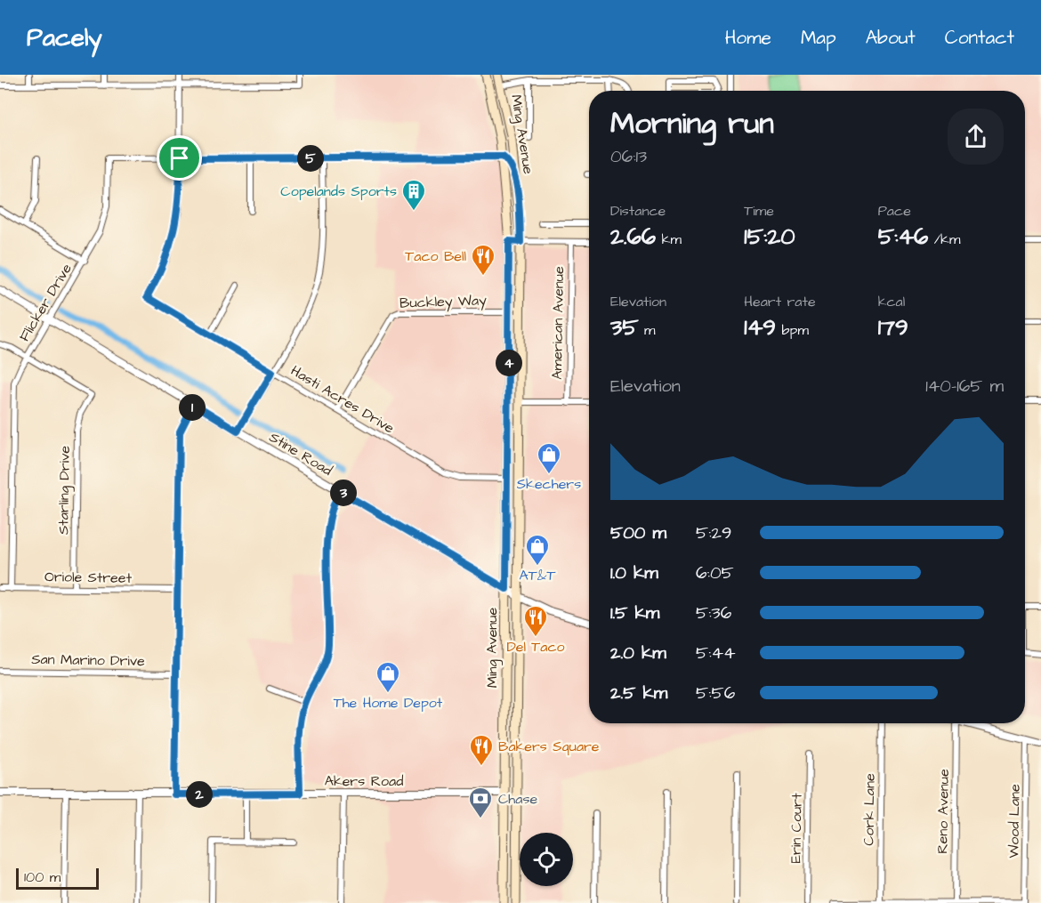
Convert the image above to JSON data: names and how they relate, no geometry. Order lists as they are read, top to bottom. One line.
{"streets":{"main road":["Ming Avenue"],"street":["Buckley Way","Flicker Drive","American Avenue","Hasti Acres Drive","Stine Road","Starling Drive","Oriole Street","San Marino Drive","Akers Road","Cork Lane","Reno Avenue","Wood Lane","Erin Court"]},"crossings":[["Ming Avenue","Buckley Way"],["Ming Avenue","Hasti Acres Drive"],["Ming Avenue","Stine Road"],["Ming Avenue","Akers Road"],["Buckley Way","Hasti Acres Drive"],["Flicker Drive","Hasti Acres Drive"],["Flicker Drive","Stine Road"],["Flicker Drive","Starling Drive"],["Flicker Drive","Oriole Street"],["Starling Drive","Oriole Street"]],"places":{"building":["Copelands Sports"],"restaurant":["Taco Bell","Del Taco","Bakers Square"],"shop":["Skechers","AT&T","The Home Depot"],"bank":["Chase"]},"scale_bar":"100 m","page":{"header":"Pacely","nav":["Home","Map","About","Contact"],"heading":["Morning run","06:13"],"pins":["5","4","1","3","2"],"stats":[["Distance","2.66 km"],["Time","15:20"],["Pace","5:46 /km"],["Elevation","35 m"],["Heart rate","149 bpm"],["kcal","179"]],"chart":["Elevation","140–165 m"],"list":[{"name":"500 m","note":"5:29"},{"name":"1.0 km","note":"6:05"},{"name":"1.5 km","note":"5:36"},{"name":"2.0 km","note":"5:44"},{"name":"2.5 km","note":"5:56"}],"scale":"100 m"}}
